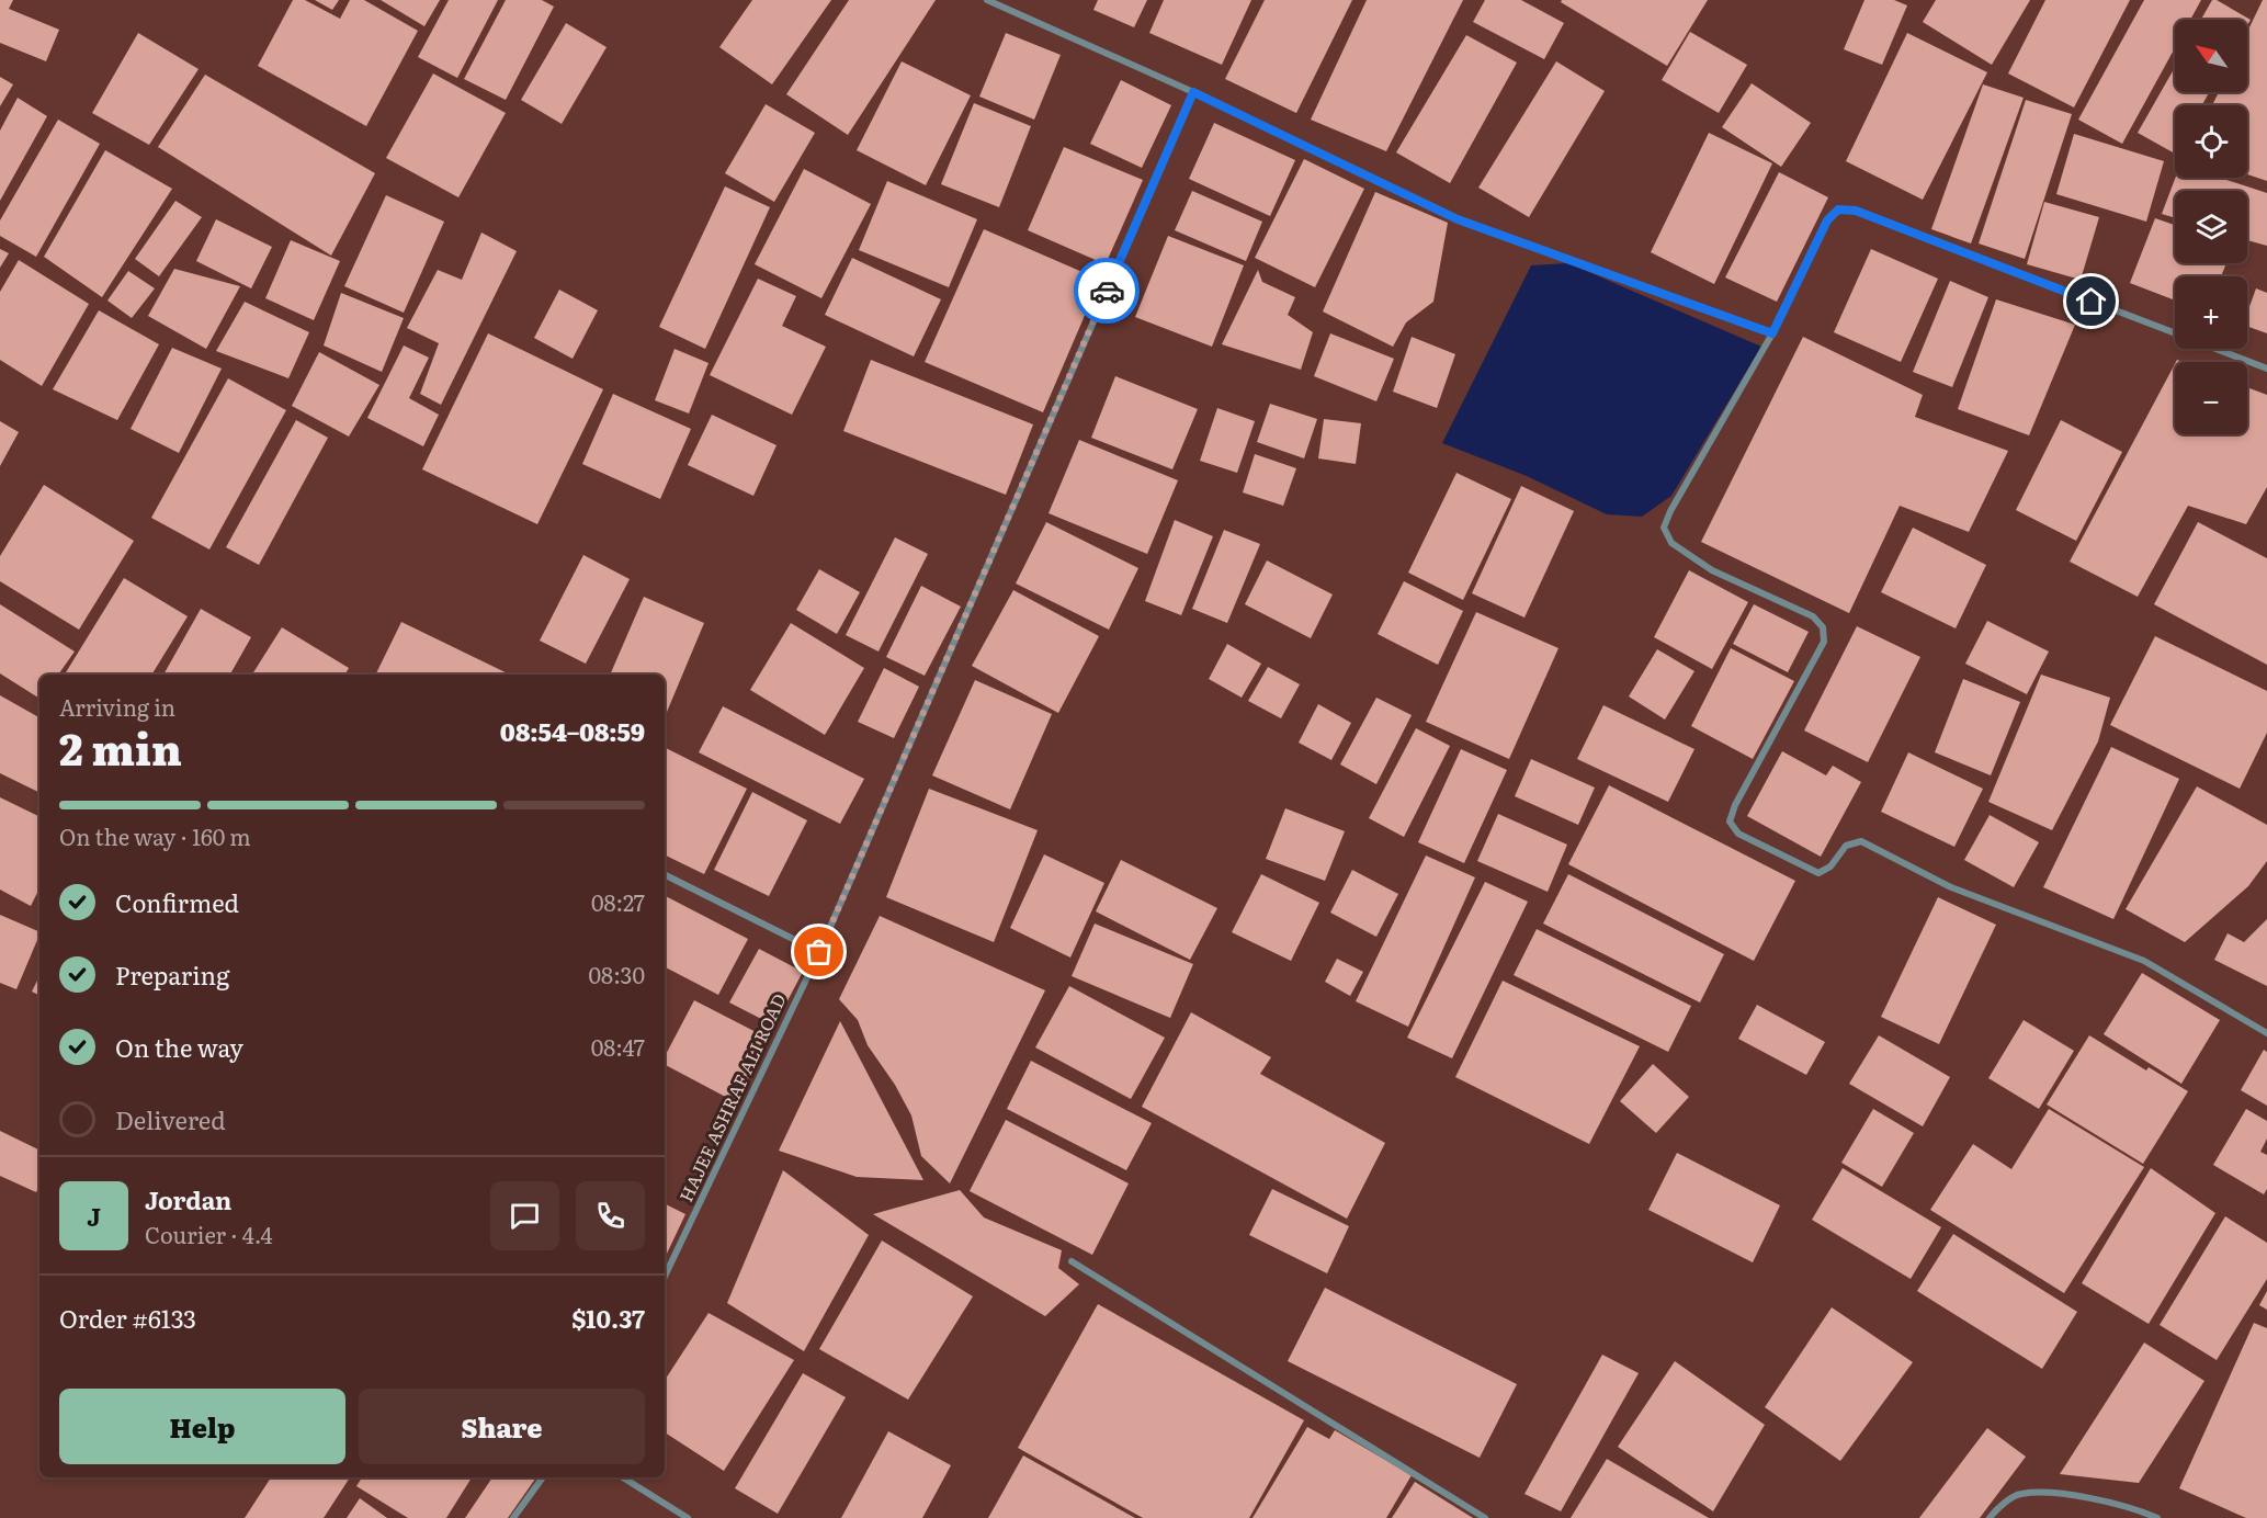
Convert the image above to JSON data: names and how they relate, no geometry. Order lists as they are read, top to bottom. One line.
{"streets":{"street":["HAJEE ASHRAF ALI ROAD"]},"north":"top left","page":{"map_buttons":["+","−"],"heading":["2 min","Arriving in","08:54–08:59"],"panel":["Jordan","Courier · 4.4","Order #6133","$10.37"],"bar":"On the way · 160 m","list":[["Confirmed","08:27"],["Preparing","08:30"],["On the way","08:47"],"Delivered"],"round":"J","buttons":["Help","Share"]}}
